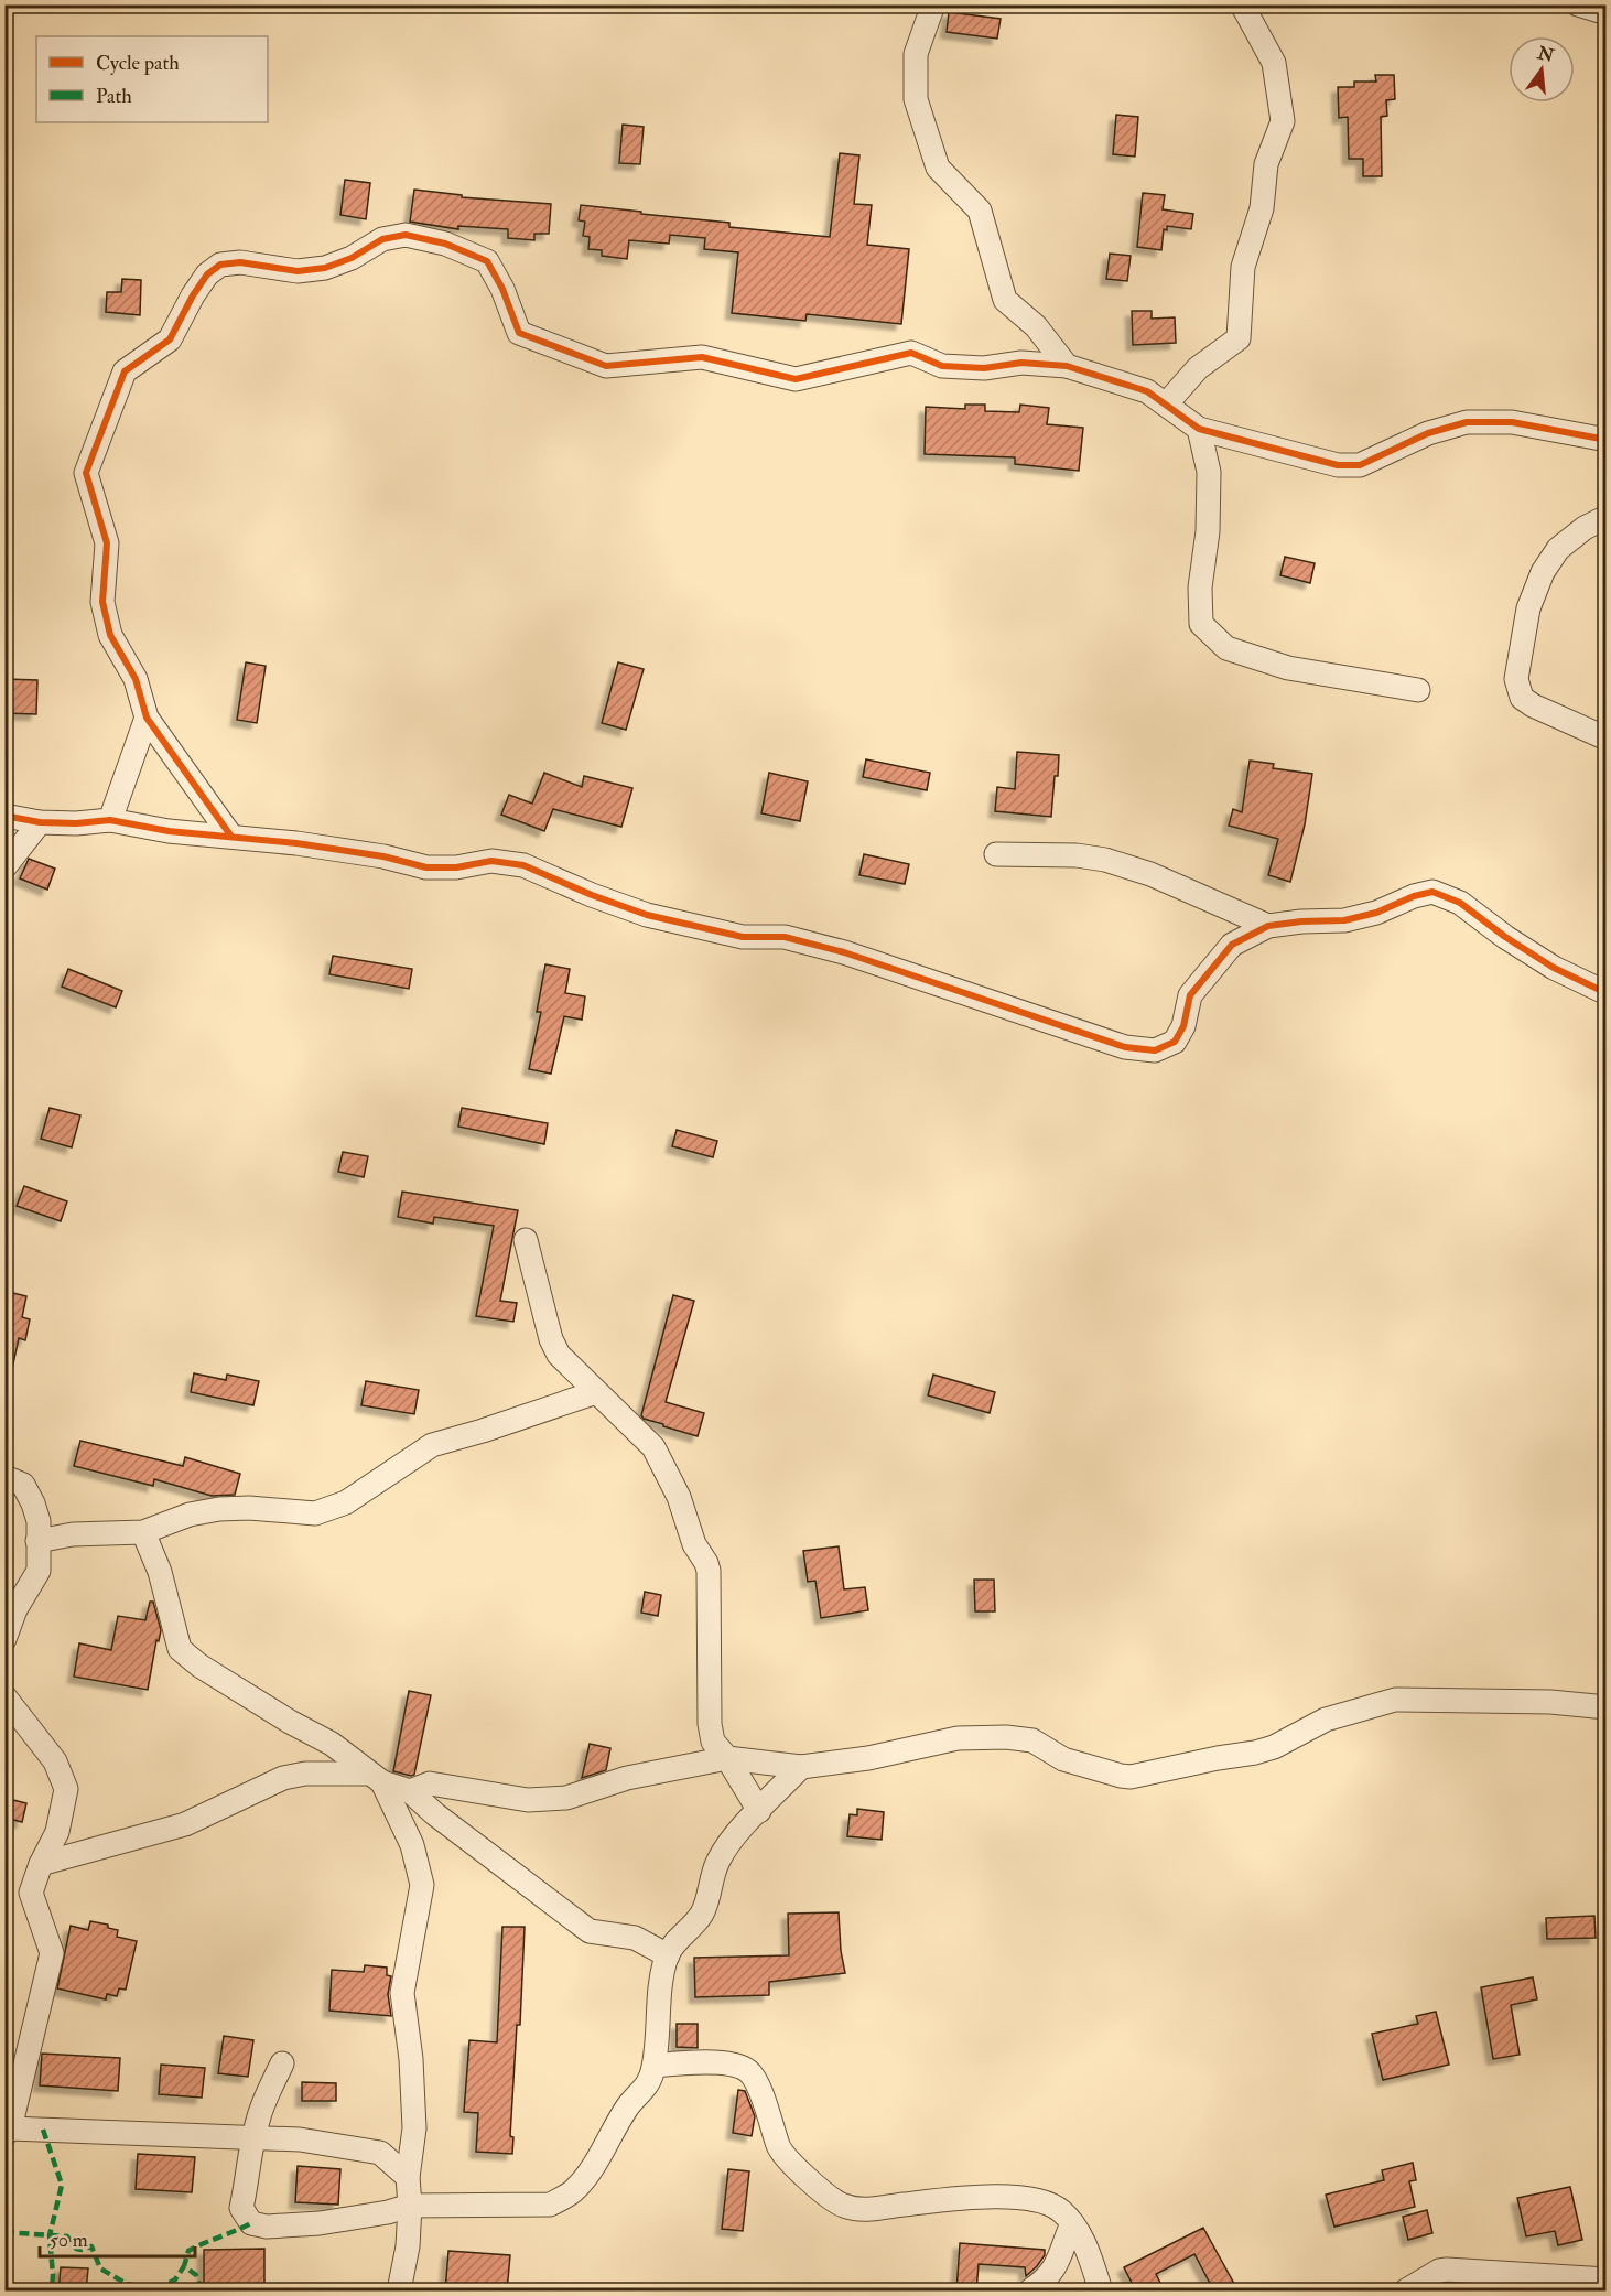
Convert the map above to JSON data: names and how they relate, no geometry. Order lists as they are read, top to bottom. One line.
{"legend":["Cycle path","Path"],"scale_bar":"50 m","north":"top"}
